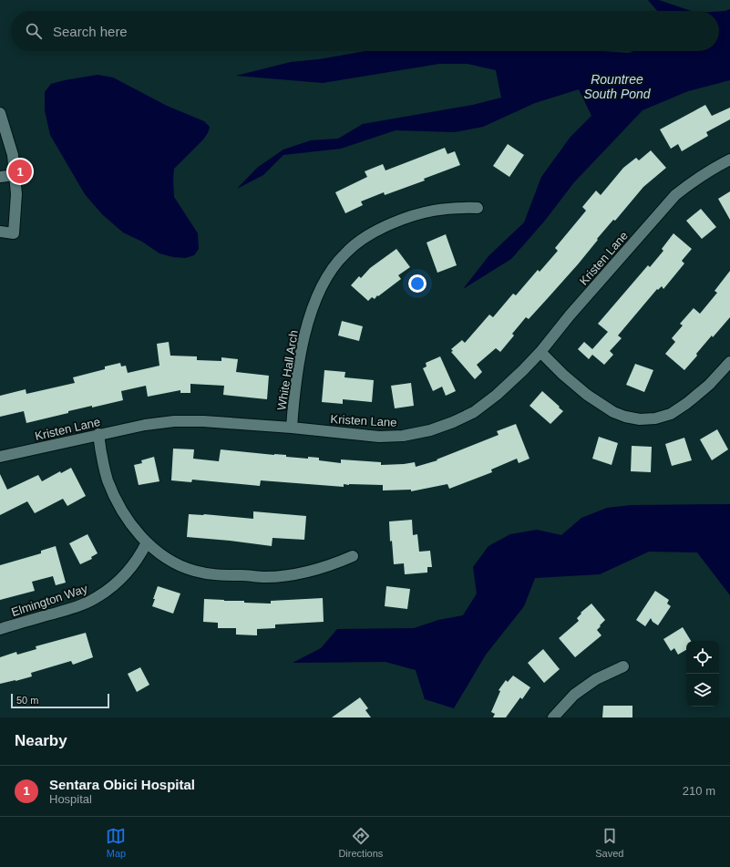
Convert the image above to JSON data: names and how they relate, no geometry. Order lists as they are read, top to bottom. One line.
{"streets":{"street":["Kristen Lane","White Hall Arch","Elmington Way"]},"crossings":[["Kristen Lane","White Hall Arch"]],"water":["Rountree South Pond"],"scale_bar":"50 m","page":{"search":"Search here","pins":"1","scale":"50 m","heading":"Nearby","list":[{"mark":"1","name":"Sentara Obici Hospital","note":"Hospital","value":"210 m"}],"nav":["Map","Directions","Saved"]}}
